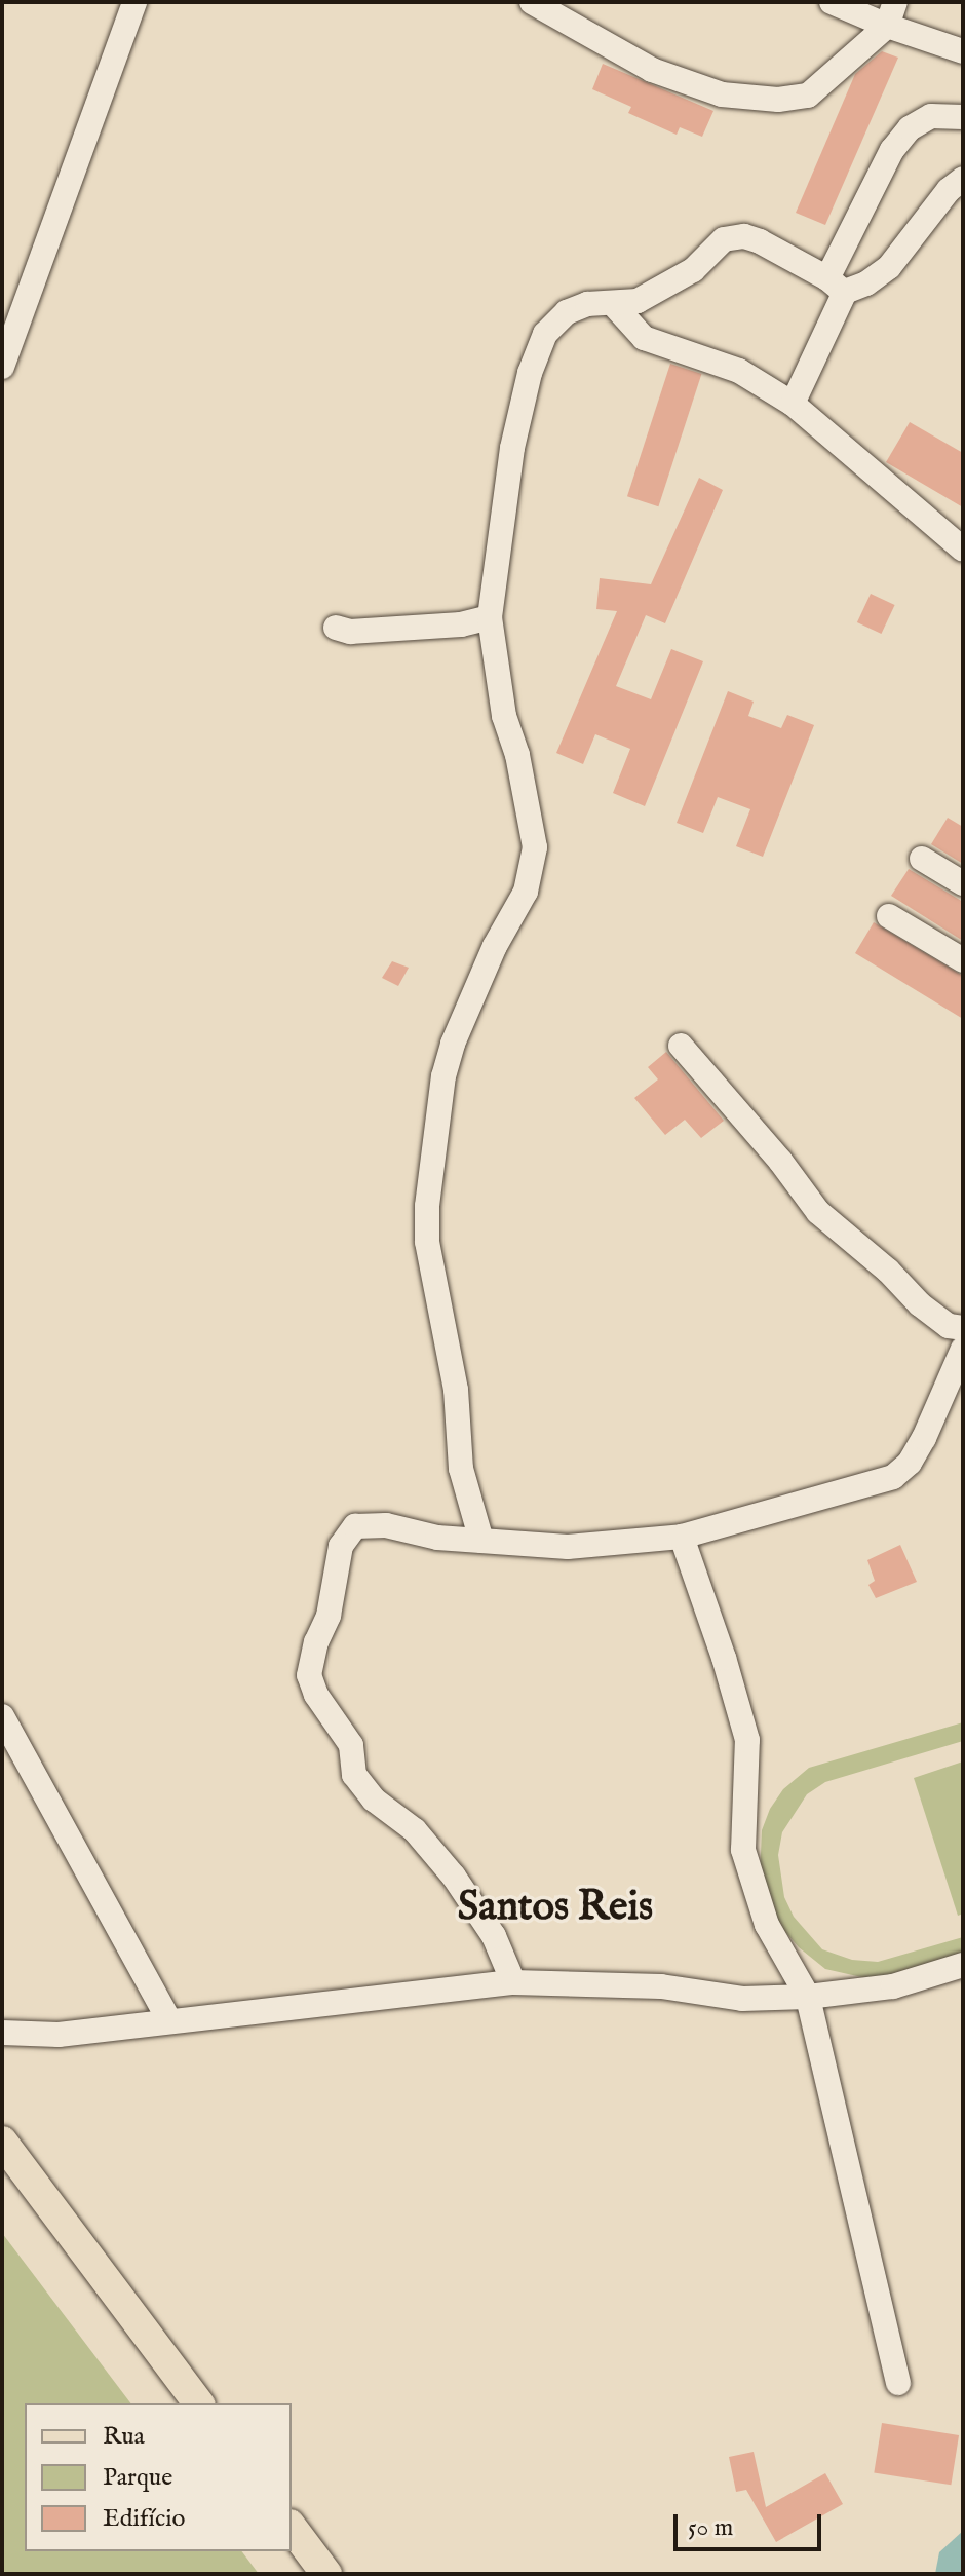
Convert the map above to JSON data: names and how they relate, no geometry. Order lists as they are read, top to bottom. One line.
{"districts":["Santos Reis"],"legend":["Rua","Parque","Edifício"],"scale_bar":"50 m"}
